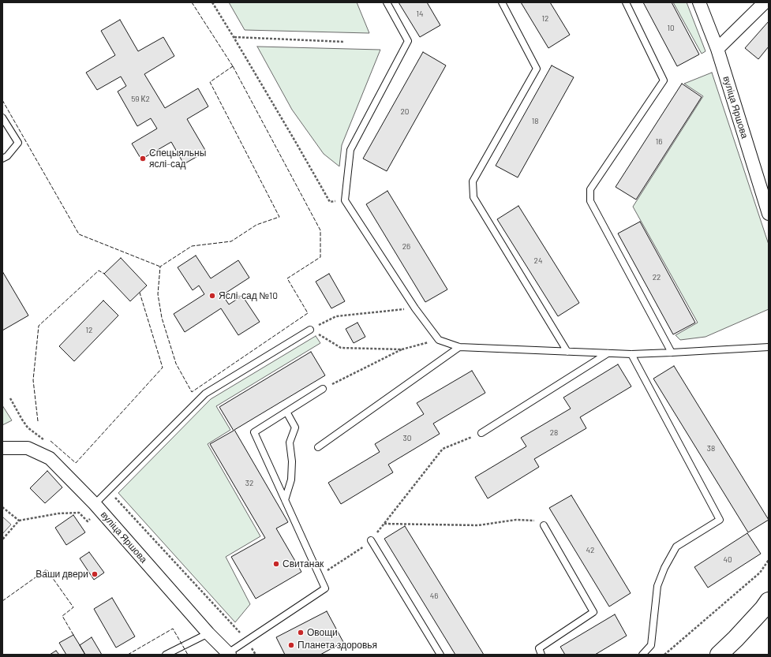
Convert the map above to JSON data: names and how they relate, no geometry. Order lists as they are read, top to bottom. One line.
{"streets":{"street":["вуліца Яршова"]},"places":["Спецыяльны яслі-сад","Яслі-сад №10","Свитанак","Ваши двери","Овощи","Планета здоровья"],"house_numbers":["14","12","10","59 К2","20","18","16","26","24","22","12","28","30","38","32","42","40","46"]}
